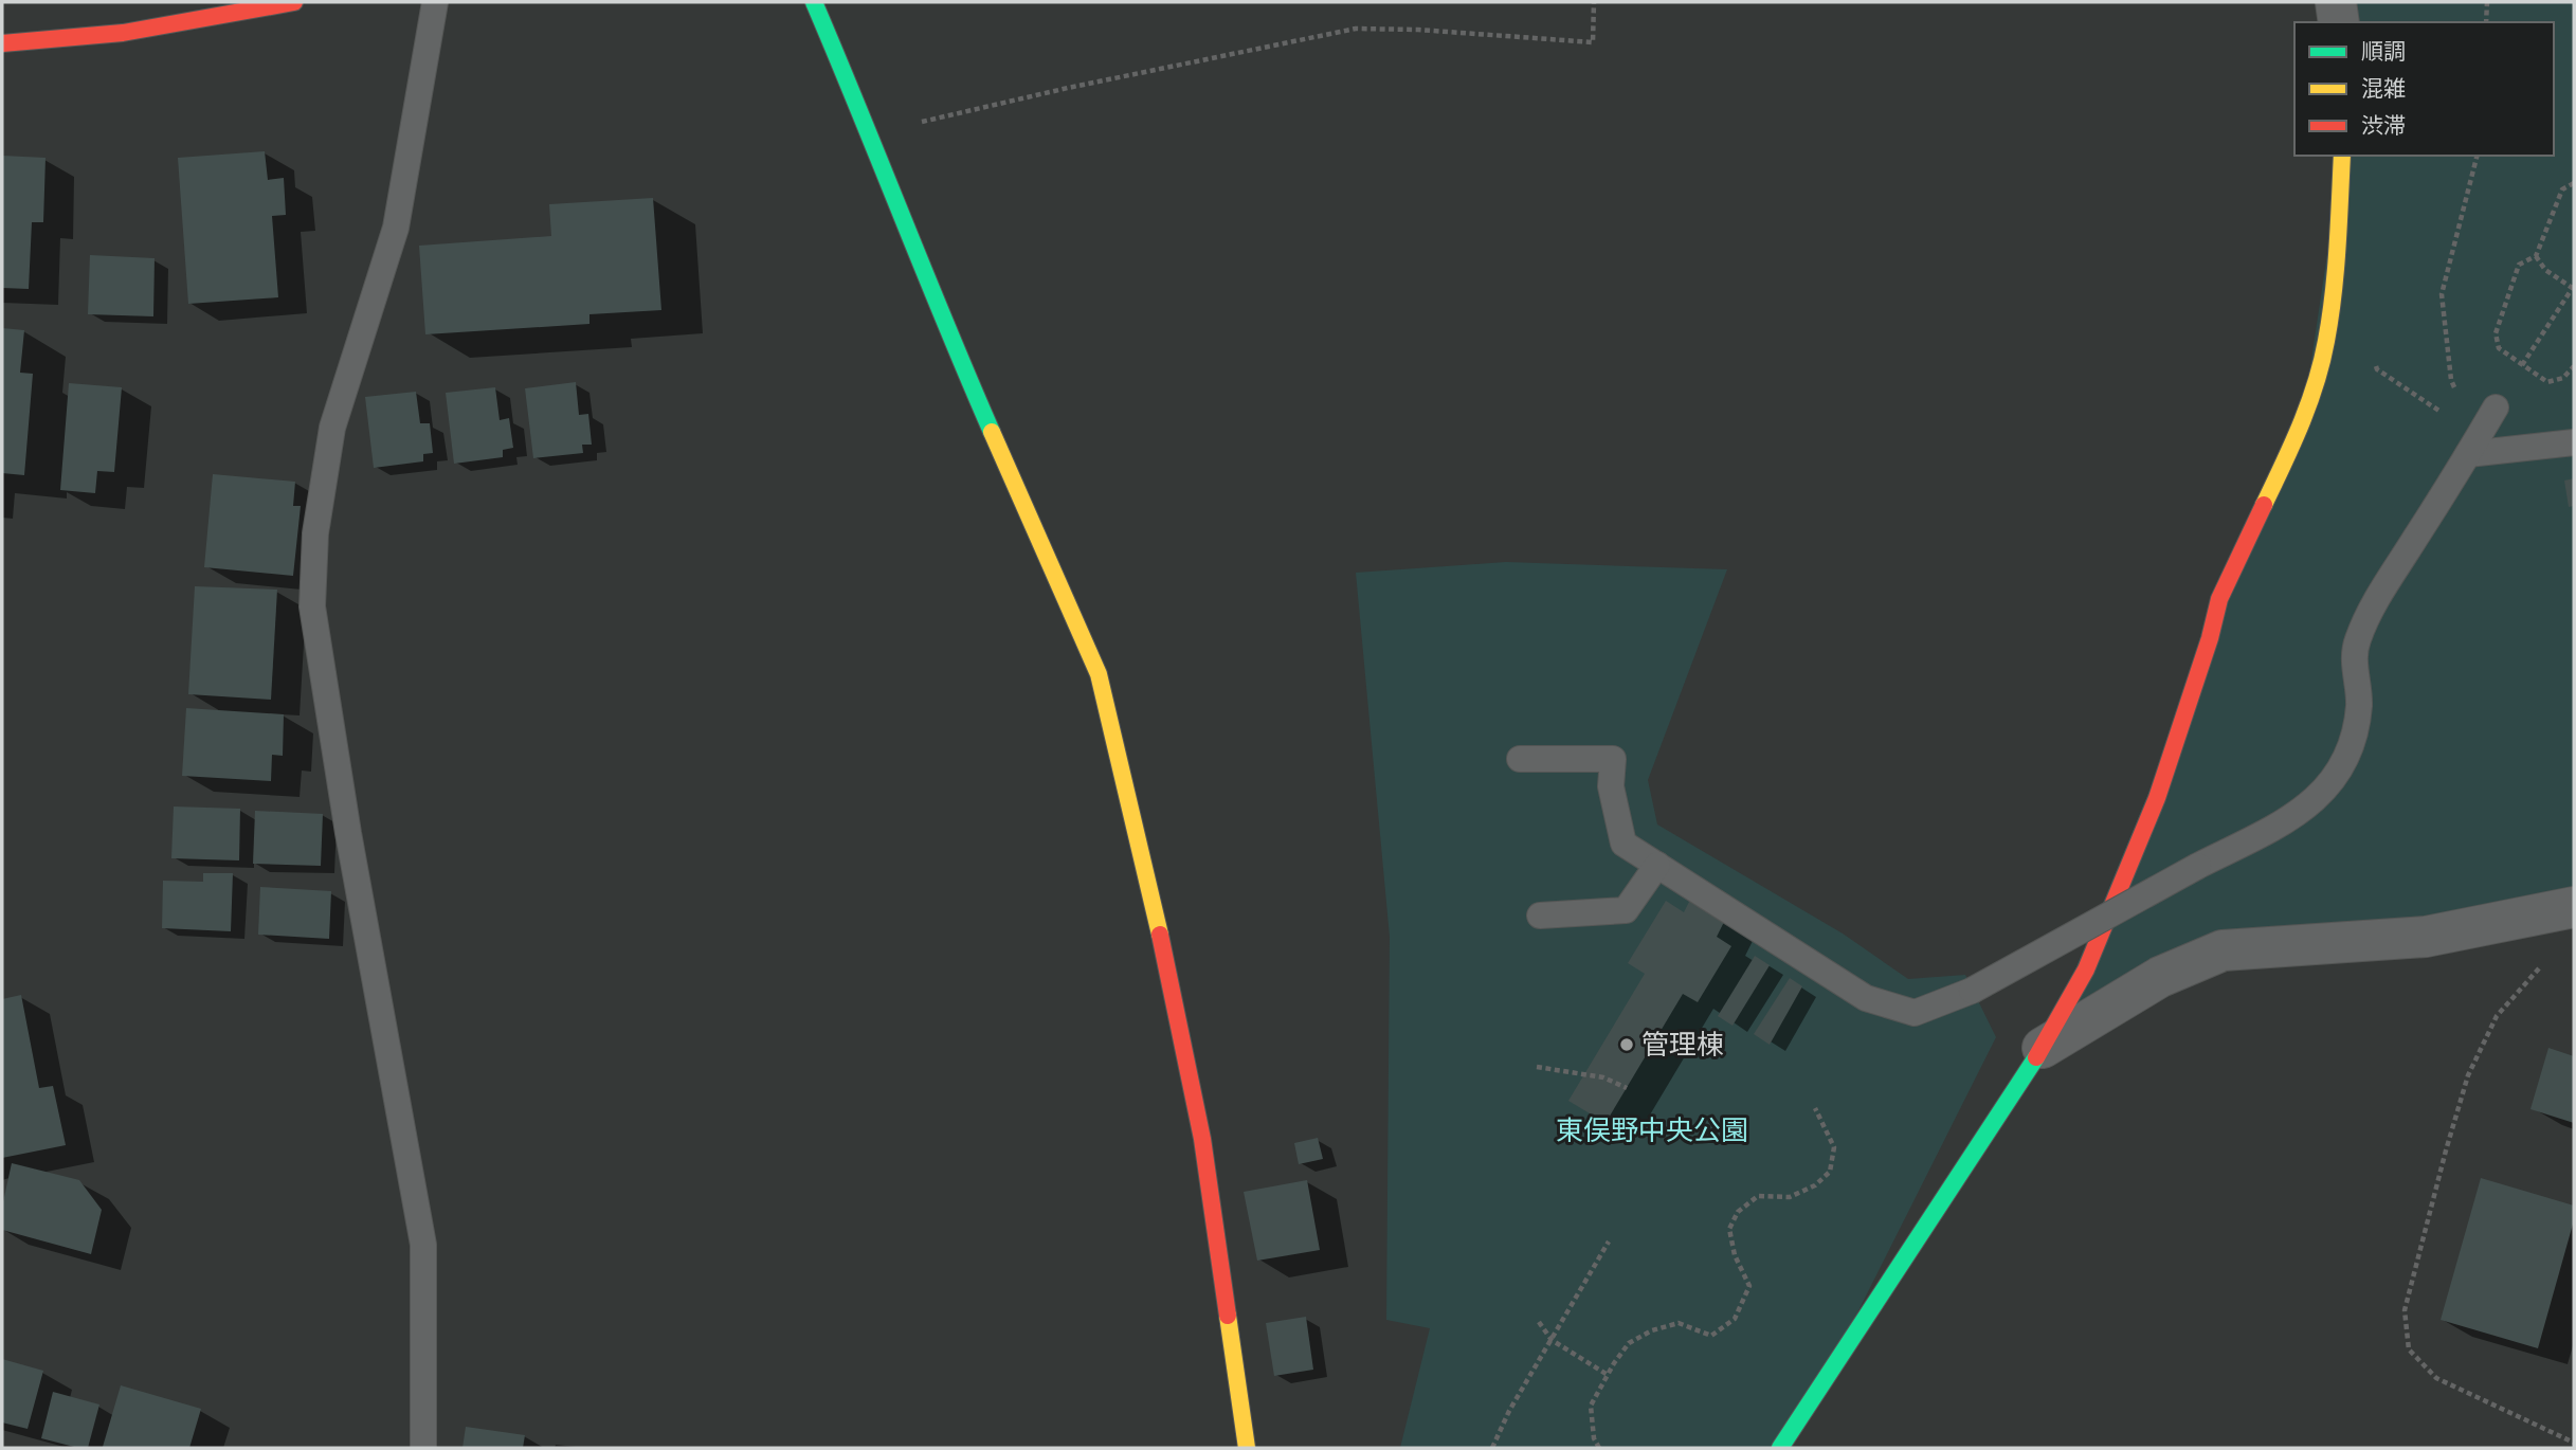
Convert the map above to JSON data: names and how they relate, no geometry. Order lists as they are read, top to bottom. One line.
{"parks":["東俣野中央公園"],"places":["管理棟"],"legend":["順調","混雑","渋滞"]}
